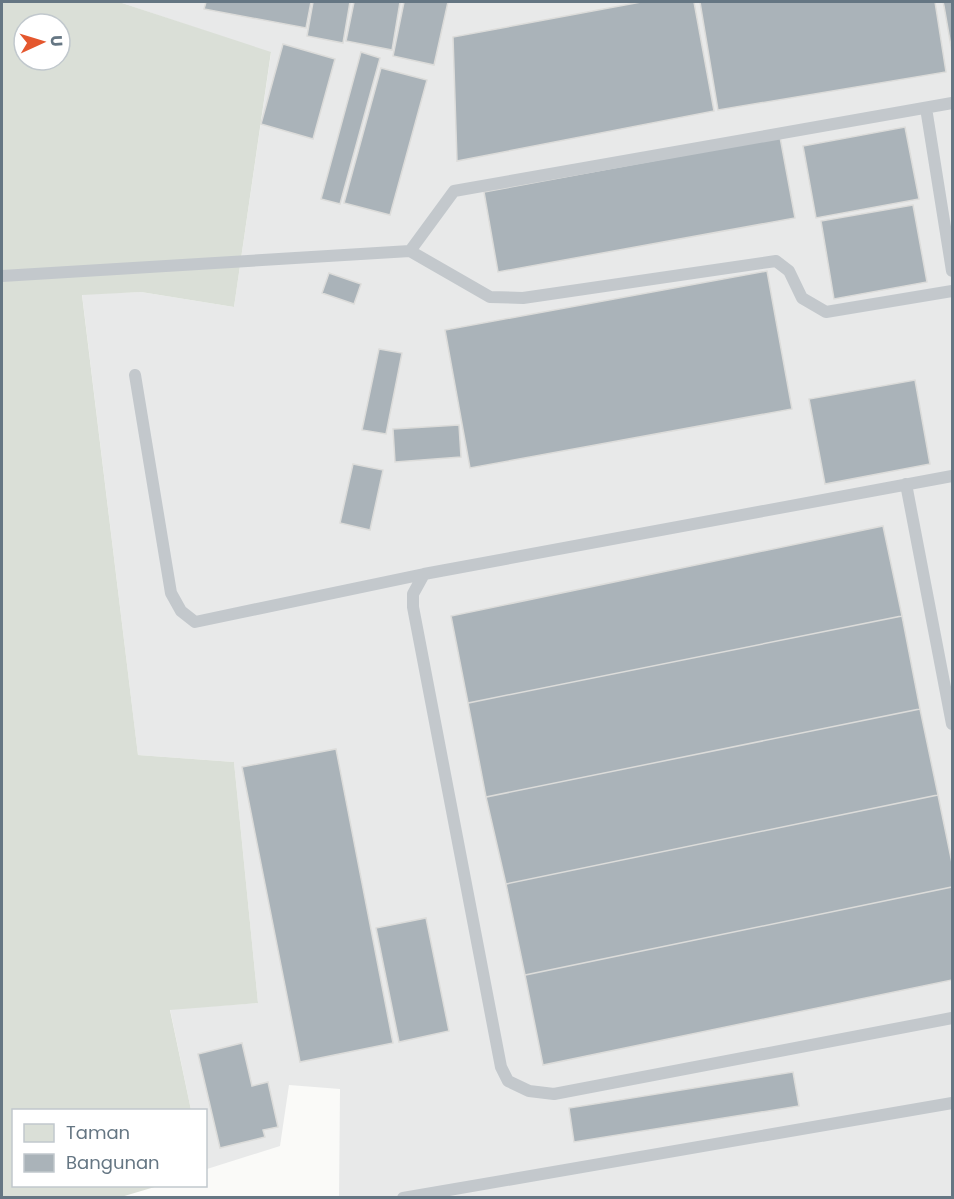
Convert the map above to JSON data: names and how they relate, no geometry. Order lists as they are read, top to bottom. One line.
{"legend":["Taman","Bangunan"],"north":"right"}
